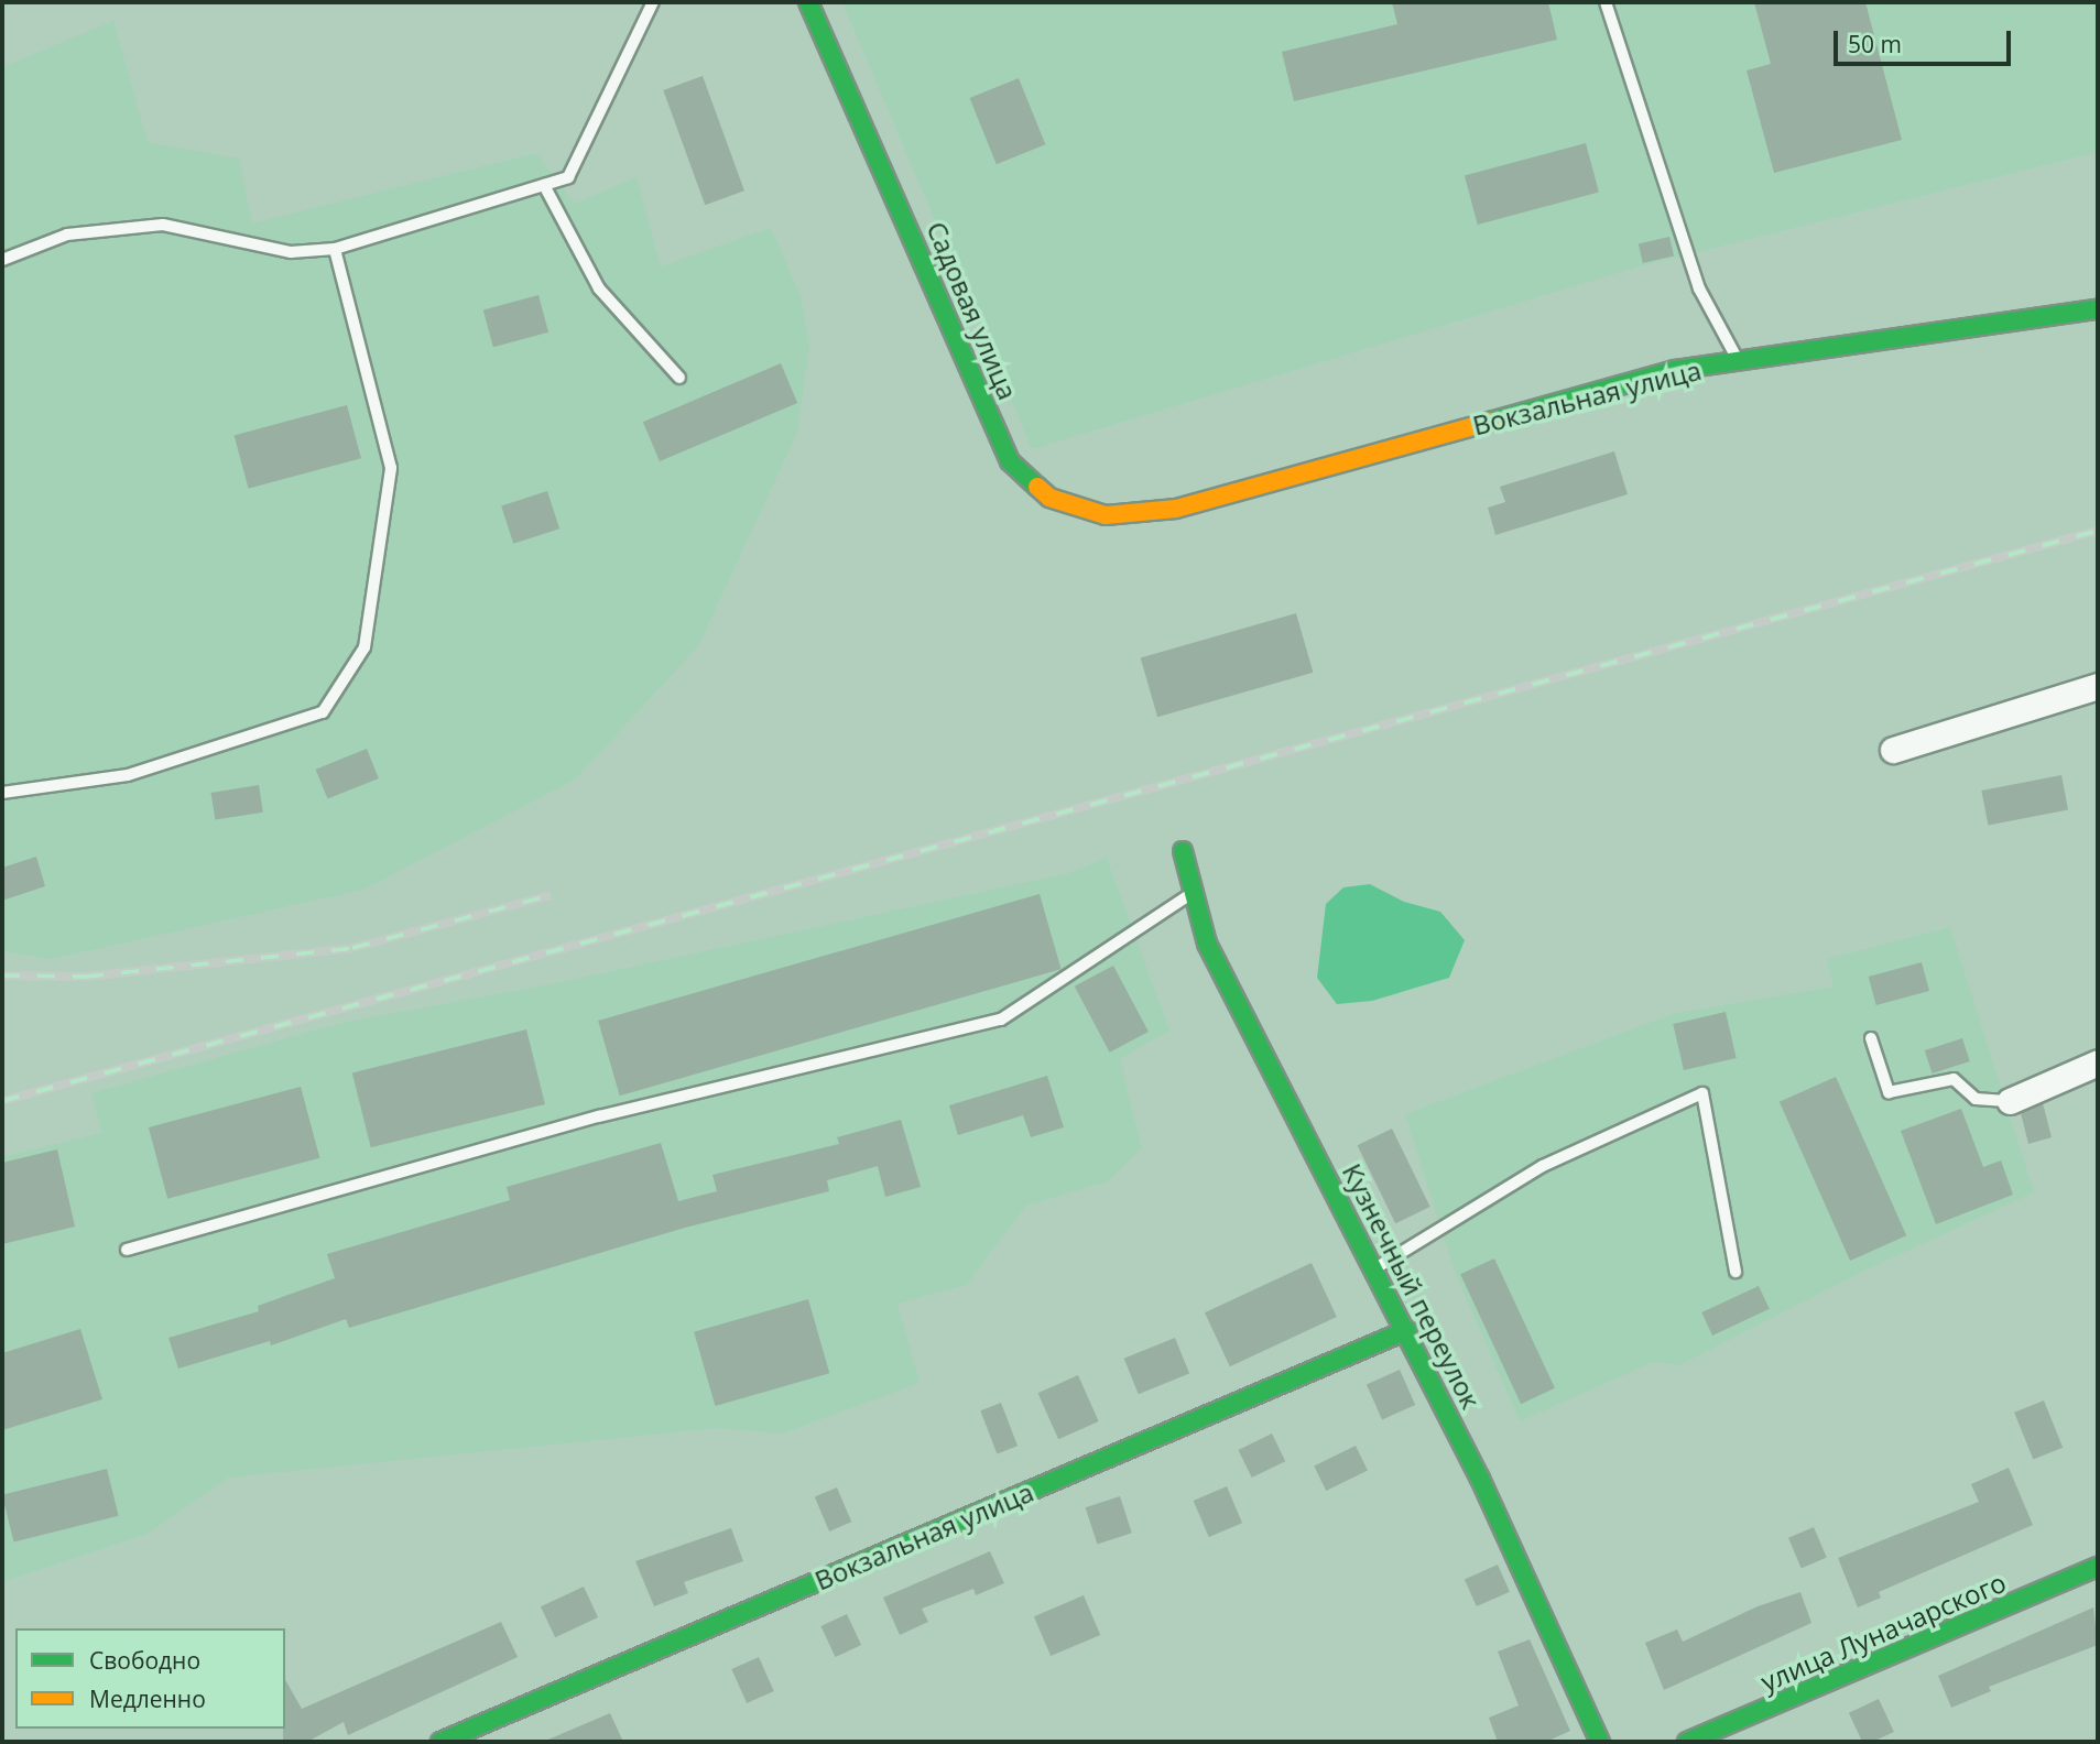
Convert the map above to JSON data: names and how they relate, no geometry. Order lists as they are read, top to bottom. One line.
{"streets":{"street":["Садовая улица","Вокзальная улица","Кузнечный переулок","улица Луначарского"]},"crossings":[["Садовая улица","Вокзальная улица"],["Вокзальная улица","Кузнечный переулок"]],"legend":["Свободно","Медленно"],"scale_bar":"50 m"}
